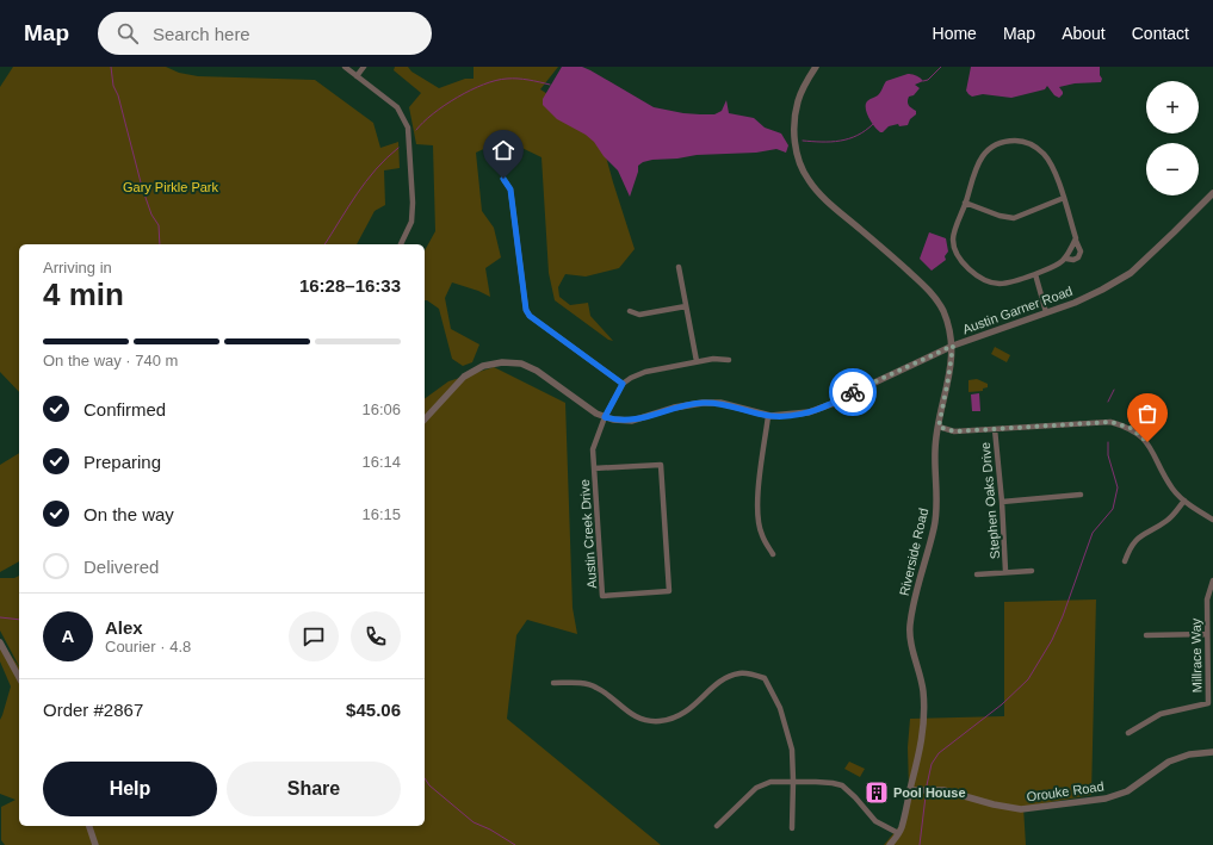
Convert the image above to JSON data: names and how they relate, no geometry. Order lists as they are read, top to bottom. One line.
{"streets":{"street":["Austin Garner Road","Stephen Oaks Drive","Austin Creek Drive","Riverside Road","Millrace Way","Orouke Road"]},"crossings":[["Austin Garner Road","Austin Creek Drive"],["Austin Garner Road","Riverside Road"],["Riverside Road","Orouke Road"]],"parks":["Gary Pirkle Park"],"places":{"building":["Pool House"]},"page":{"header":"Map","search":"Search here","nav":["Home","Map","About","Contact"],"map_buttons":["+","−"],"heading":["4 min","Arriving in","16:28–16:33"],"panel":["Alex","Courier · 4.8","Order #2867","$45.06"],"bar":"On the way · 740 m","list":[["Confirmed","16:06"],["Preparing","16:14"],["On the way","16:15"],"Delivered"],"round":"A","buttons":["Help","Share"]}}
